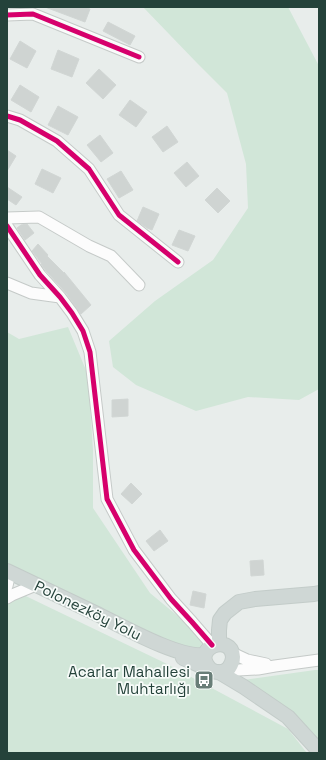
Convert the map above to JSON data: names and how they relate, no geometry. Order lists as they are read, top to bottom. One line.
{"streets":{"main road":["Polonezköy Yolu"]},"places":{"bus stop":["Acarlar Mahallesi Muhtarlığı"]}}
